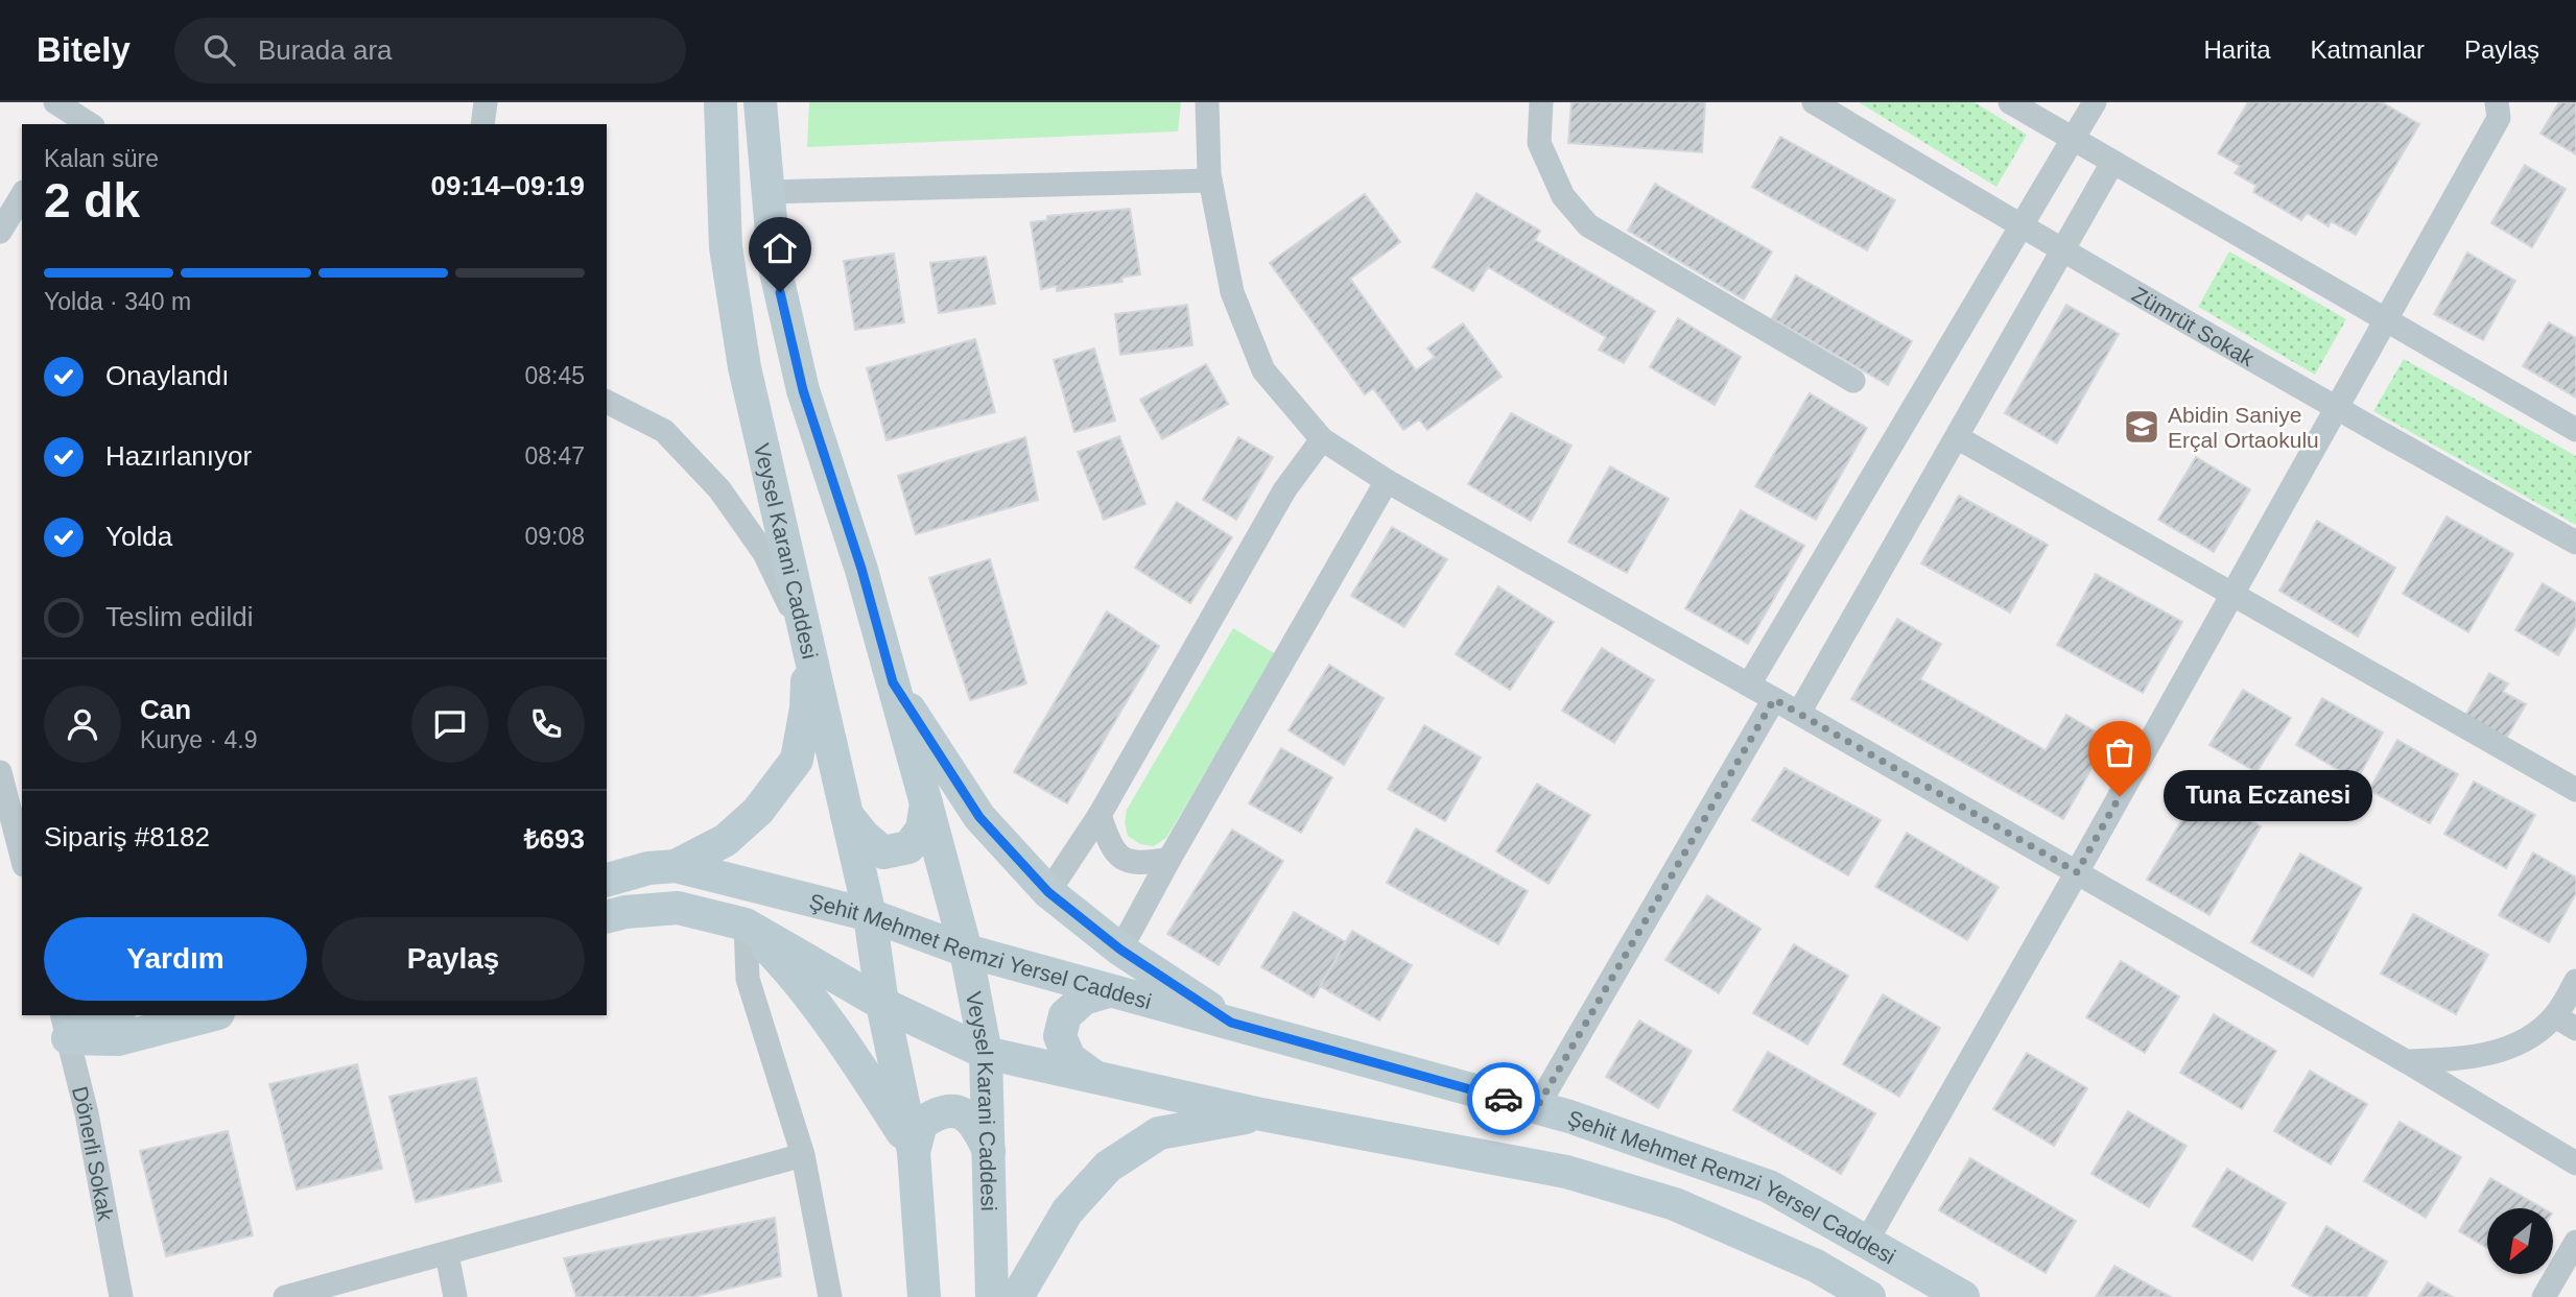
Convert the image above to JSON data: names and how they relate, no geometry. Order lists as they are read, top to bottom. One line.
{"streets":{"main road":["Veysel Karani Caddesi","Şehit Mehmet Remzi Yersel Caddesi"],"street":["Zümrüt Sokak","Dönerli Sokak"]},"crossings":[["Veysel Karani Caddesi","Şehit Mehmet Remzi Yersel Caddesi"]],"places":{"school or university":["Abidin Saniye Erçal Ortaokulu"],"other":["Tuna Eczanesi"]},"north":"bottom left","page":{"header":"Bitely","search":"Burada ara","nav":["Harita","Katmanlar","Paylaş"],"heading":["2 dk","Kalan süre","09:14–09:19"],"panel":["Can","Kurye · 4.9","Sipariş #8182","₺693"],"bar":"Yolda · 340 m","list":[["Onaylandı","08:45"],["Hazırlanıyor","08:47"],["Yolda","09:08"],"Teslim edildi"],"bubble":"Tuna Eczanesi","buttons":["Yardım","Paylaş"]}}
